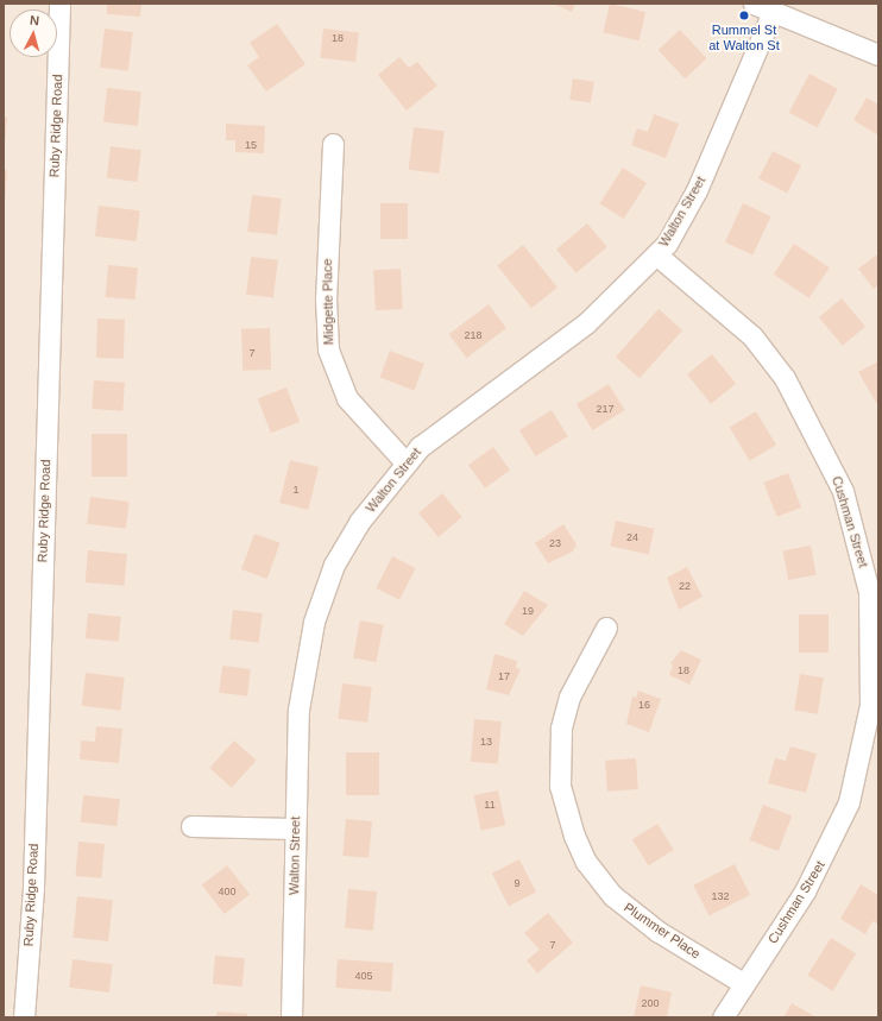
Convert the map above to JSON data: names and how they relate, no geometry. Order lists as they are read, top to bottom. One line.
{"streets":{"street":["Ruby Ridge Road","Walton Street","Midgette Place","Cushman Street","Plummer Place"]},"crossings":[["Walton Street","Midgette Place"],["Walton Street","Cushman Street"],["Cushman Street","Plummer Place"]],"places":["Rummel St at Walton St"],"house_numbers":["18","15","218","7","217","1","24","23","22","19","18","17","16","13","11","9","400","132","7","405","200"],"north":"top"}
